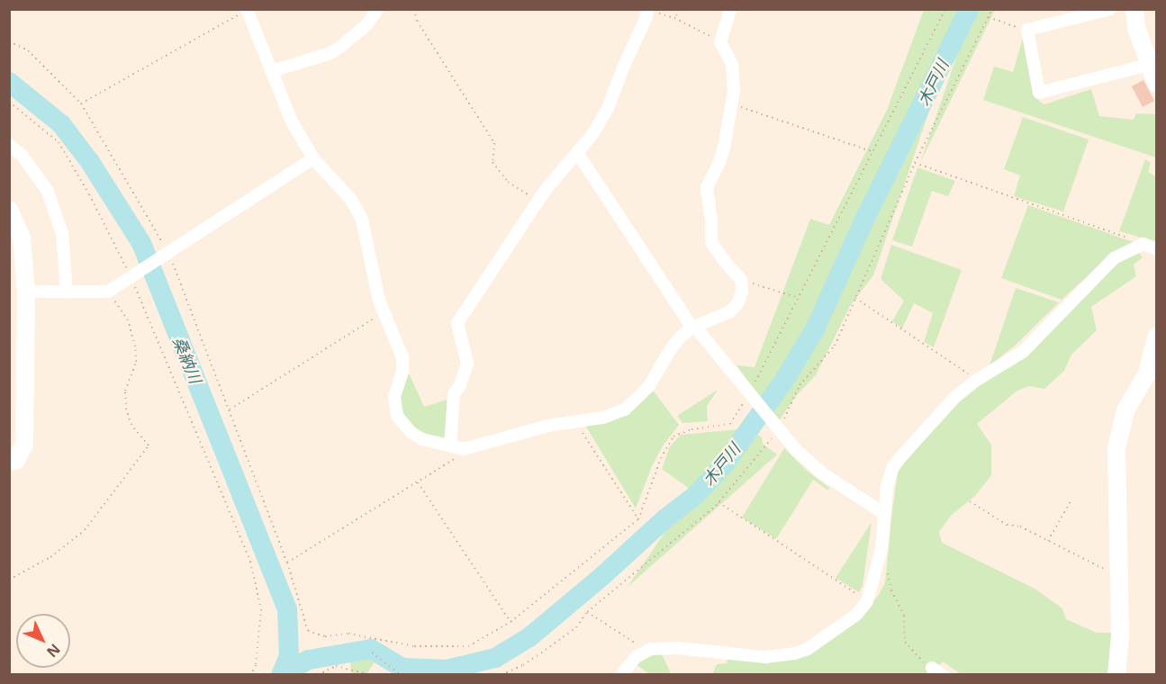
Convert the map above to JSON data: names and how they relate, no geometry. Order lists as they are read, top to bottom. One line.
{"water":["木戸川","桑納川"],"north":"bottom right"}
